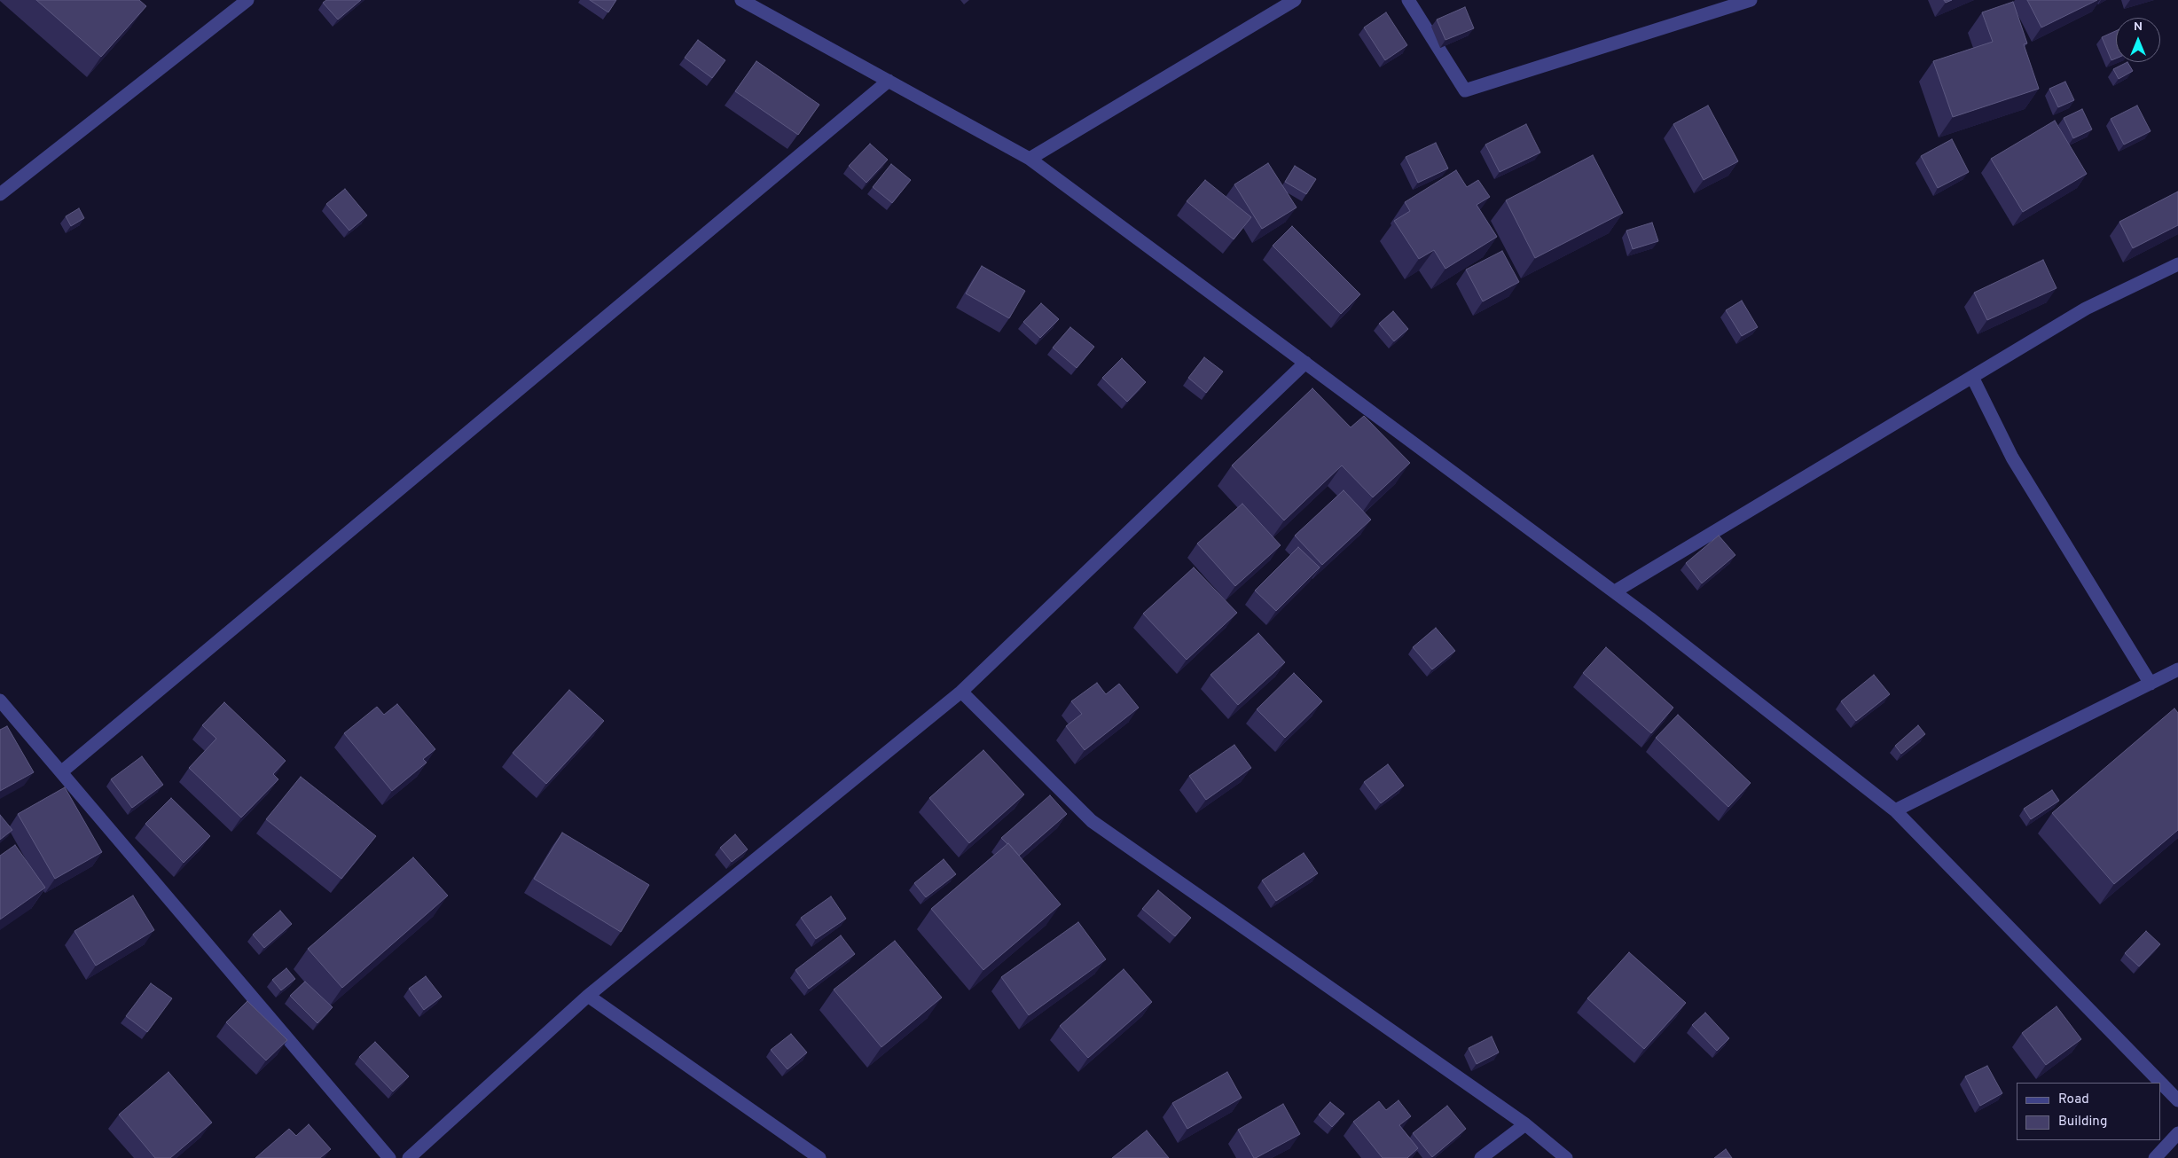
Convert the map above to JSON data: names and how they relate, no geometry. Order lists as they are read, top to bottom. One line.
{"legend":["Road","Building"],"north":"top"}
